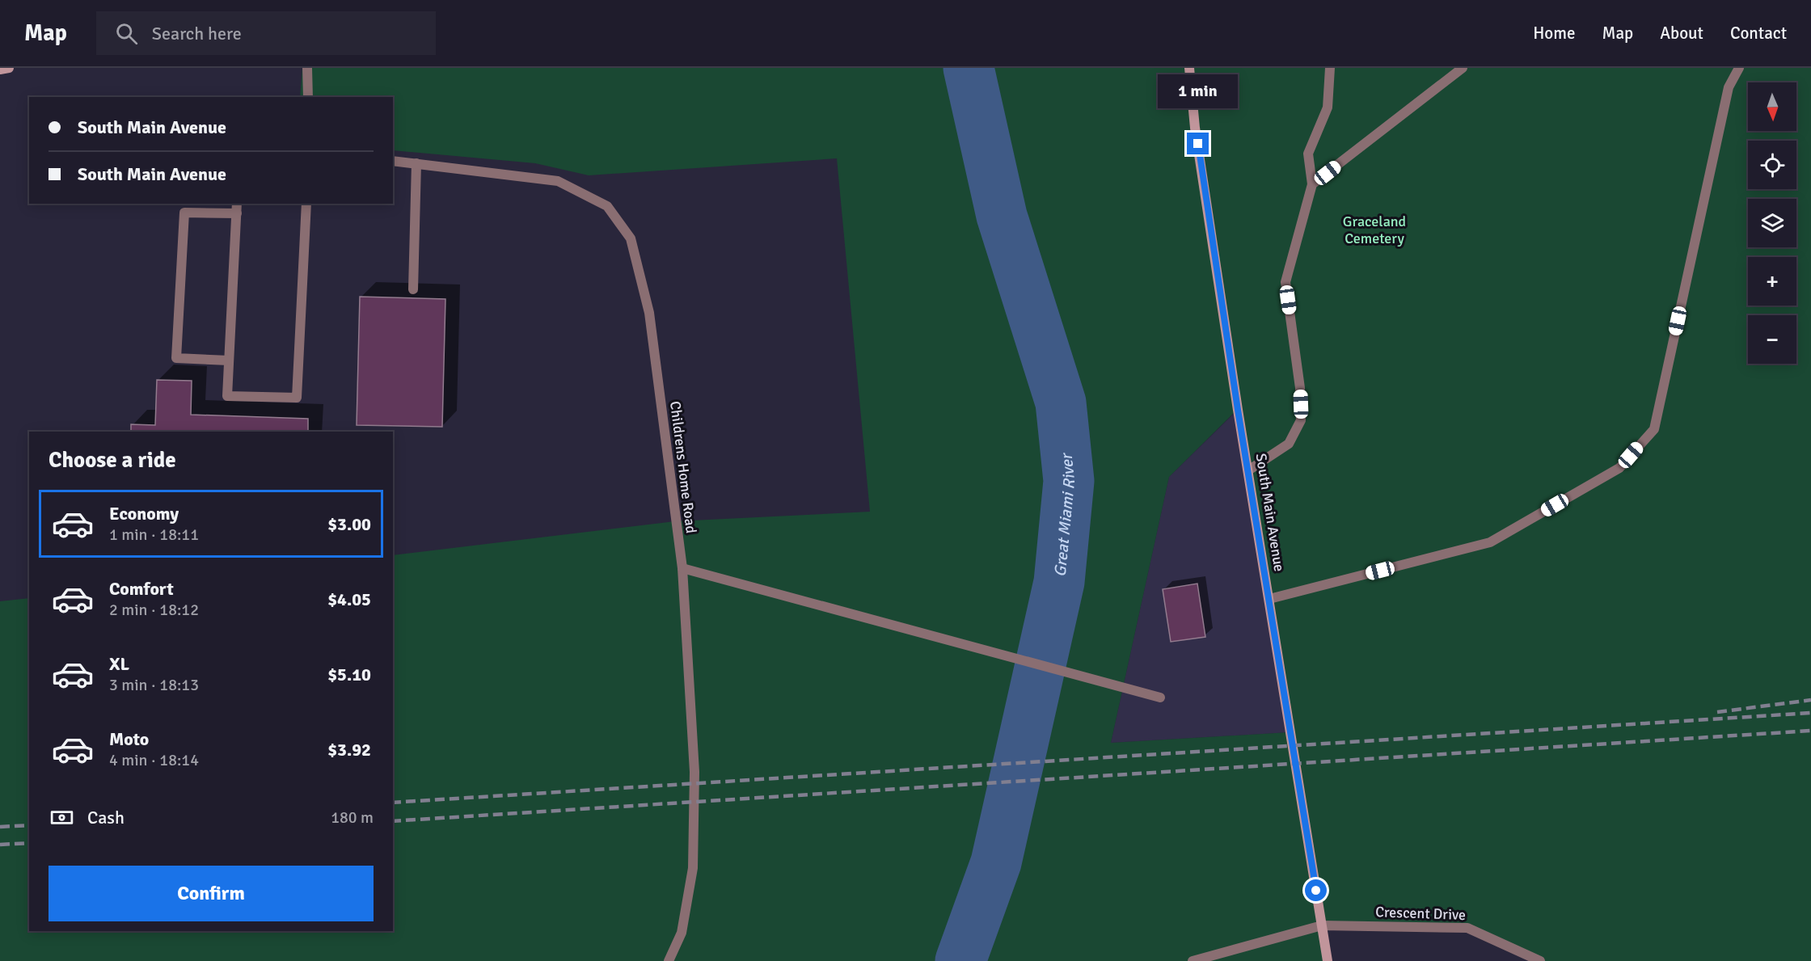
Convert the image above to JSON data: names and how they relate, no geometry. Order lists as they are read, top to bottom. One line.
{"streets":{"main road":["South Main Avenue"],"street":["Childrens Home Road","Crescent Drive"]},"crossings":[["South Main Avenue","Crescent Drive"]],"water":["Great Miami River"],"parks":["Graceland Cemetery"],"north":"bottom","page":{"header":"Map","search":"Search here","nav":["Home","Map","About","Contact"],"bubble":"1 min","map_buttons":["+","−"],"banner":["South Main Avenue","South Main Avenue"],"heading":"Choose a ride","list":[{"name":"Economy","note":"1 min · 18:11","value":"$3.00"},{"name":"Comfort","note":"2 min · 18:12","value":"$4.05"},{"name":"XL","note":"3 min · 18:13","value":"$5.10"},{"name":"Moto","note":"4 min · 18:14","value":"$3.92"}],"pay":["Cash","180 m"],"buttons":"Confirm"}}
